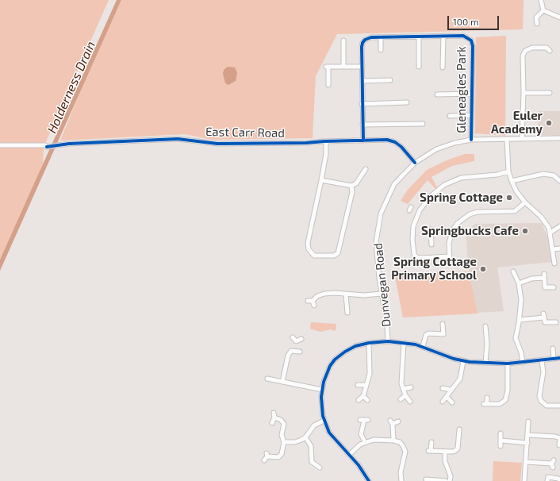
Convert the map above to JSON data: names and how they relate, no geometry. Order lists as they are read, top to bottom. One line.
{"streets":{"street":["Gleneagles Park","East Carr Road","Dunvegan Road"]},"crossings":[["Gleneagles Park","East Carr Road"],["Gleneagles Park","Dunvegan Road"],["East Carr Road","Dunvegan Road"]],"water":["Holderness Drain"],"places":["Euler Academy","Spring Cottage","Springbucks Cafe","Spring Cottage Primary School"],"scale_bar":"100 m"}
